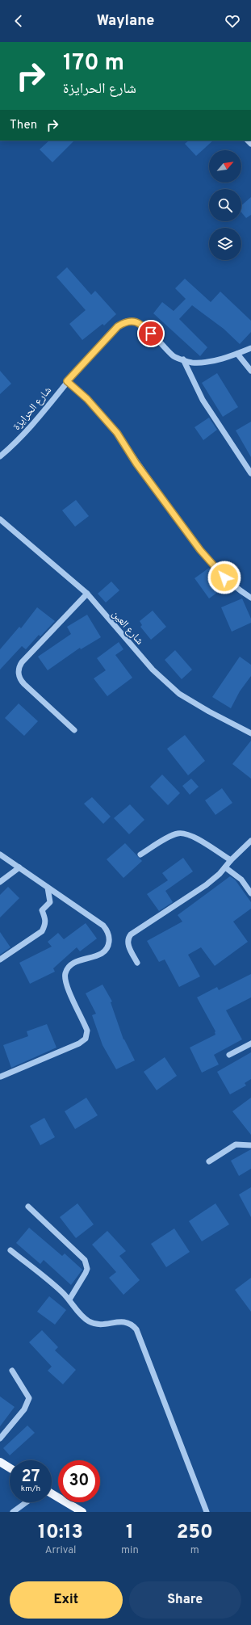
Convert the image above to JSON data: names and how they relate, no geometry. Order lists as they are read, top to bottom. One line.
{"streets":{"street":["شارع الحرايزة","شارع العين"]},"north":"top right","page":{"header":"Waylane","turn":["170 m","شارع الحرايزة"],"then":"Then","speed":"27 km/h","limit":"30","eta":["10:13","Arrival","1","min","250","m"],"buttons":["Exit","Share"]}}
